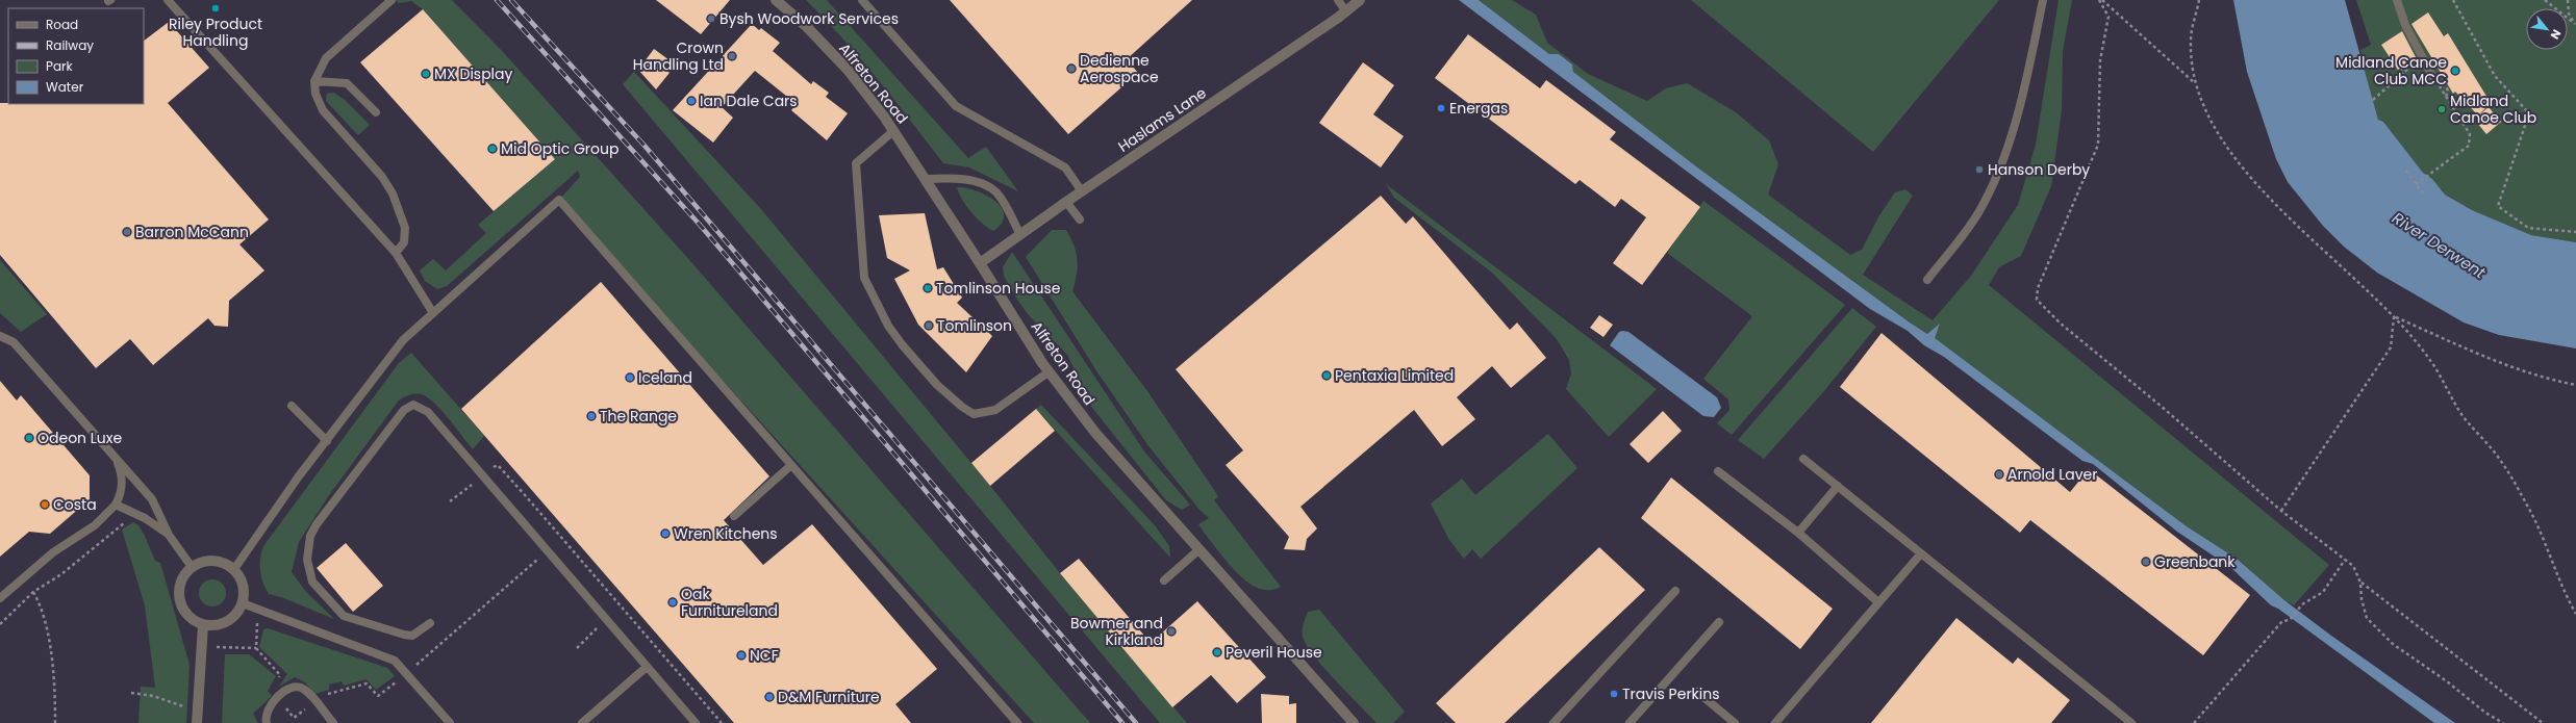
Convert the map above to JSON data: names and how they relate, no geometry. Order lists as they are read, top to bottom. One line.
{"streets":{"street":["Alfreton Road","Haslams Lane"]},"crossings":[["Alfreton Road","Haslams Lane"]],"water":["River Derwent"],"places":["Riley Product Handling","Bysh Woodwork Services","Crown Handling Ltd","Dedienne Aerospace","Midland Canoe Club MCC","MX Display","Ian Dale Cars","Energas","Midland Canoe Club","Mid Optic Group","Hanson Derby","Barron McCann","Tomlinson House","Tomlinson","Pentaxia Limited","Iceland","The Range","Odeon Luxe","Arnold Laver","Costa","Wren Kitchens","Greenbank","Oak Furnitureland","Bowmer and Kirkland","Peveril House","NCF","Travis Perkins","D&M Furniture"],"legend":["Road","Railway","Park","Water"],"north":"bottom right"}
